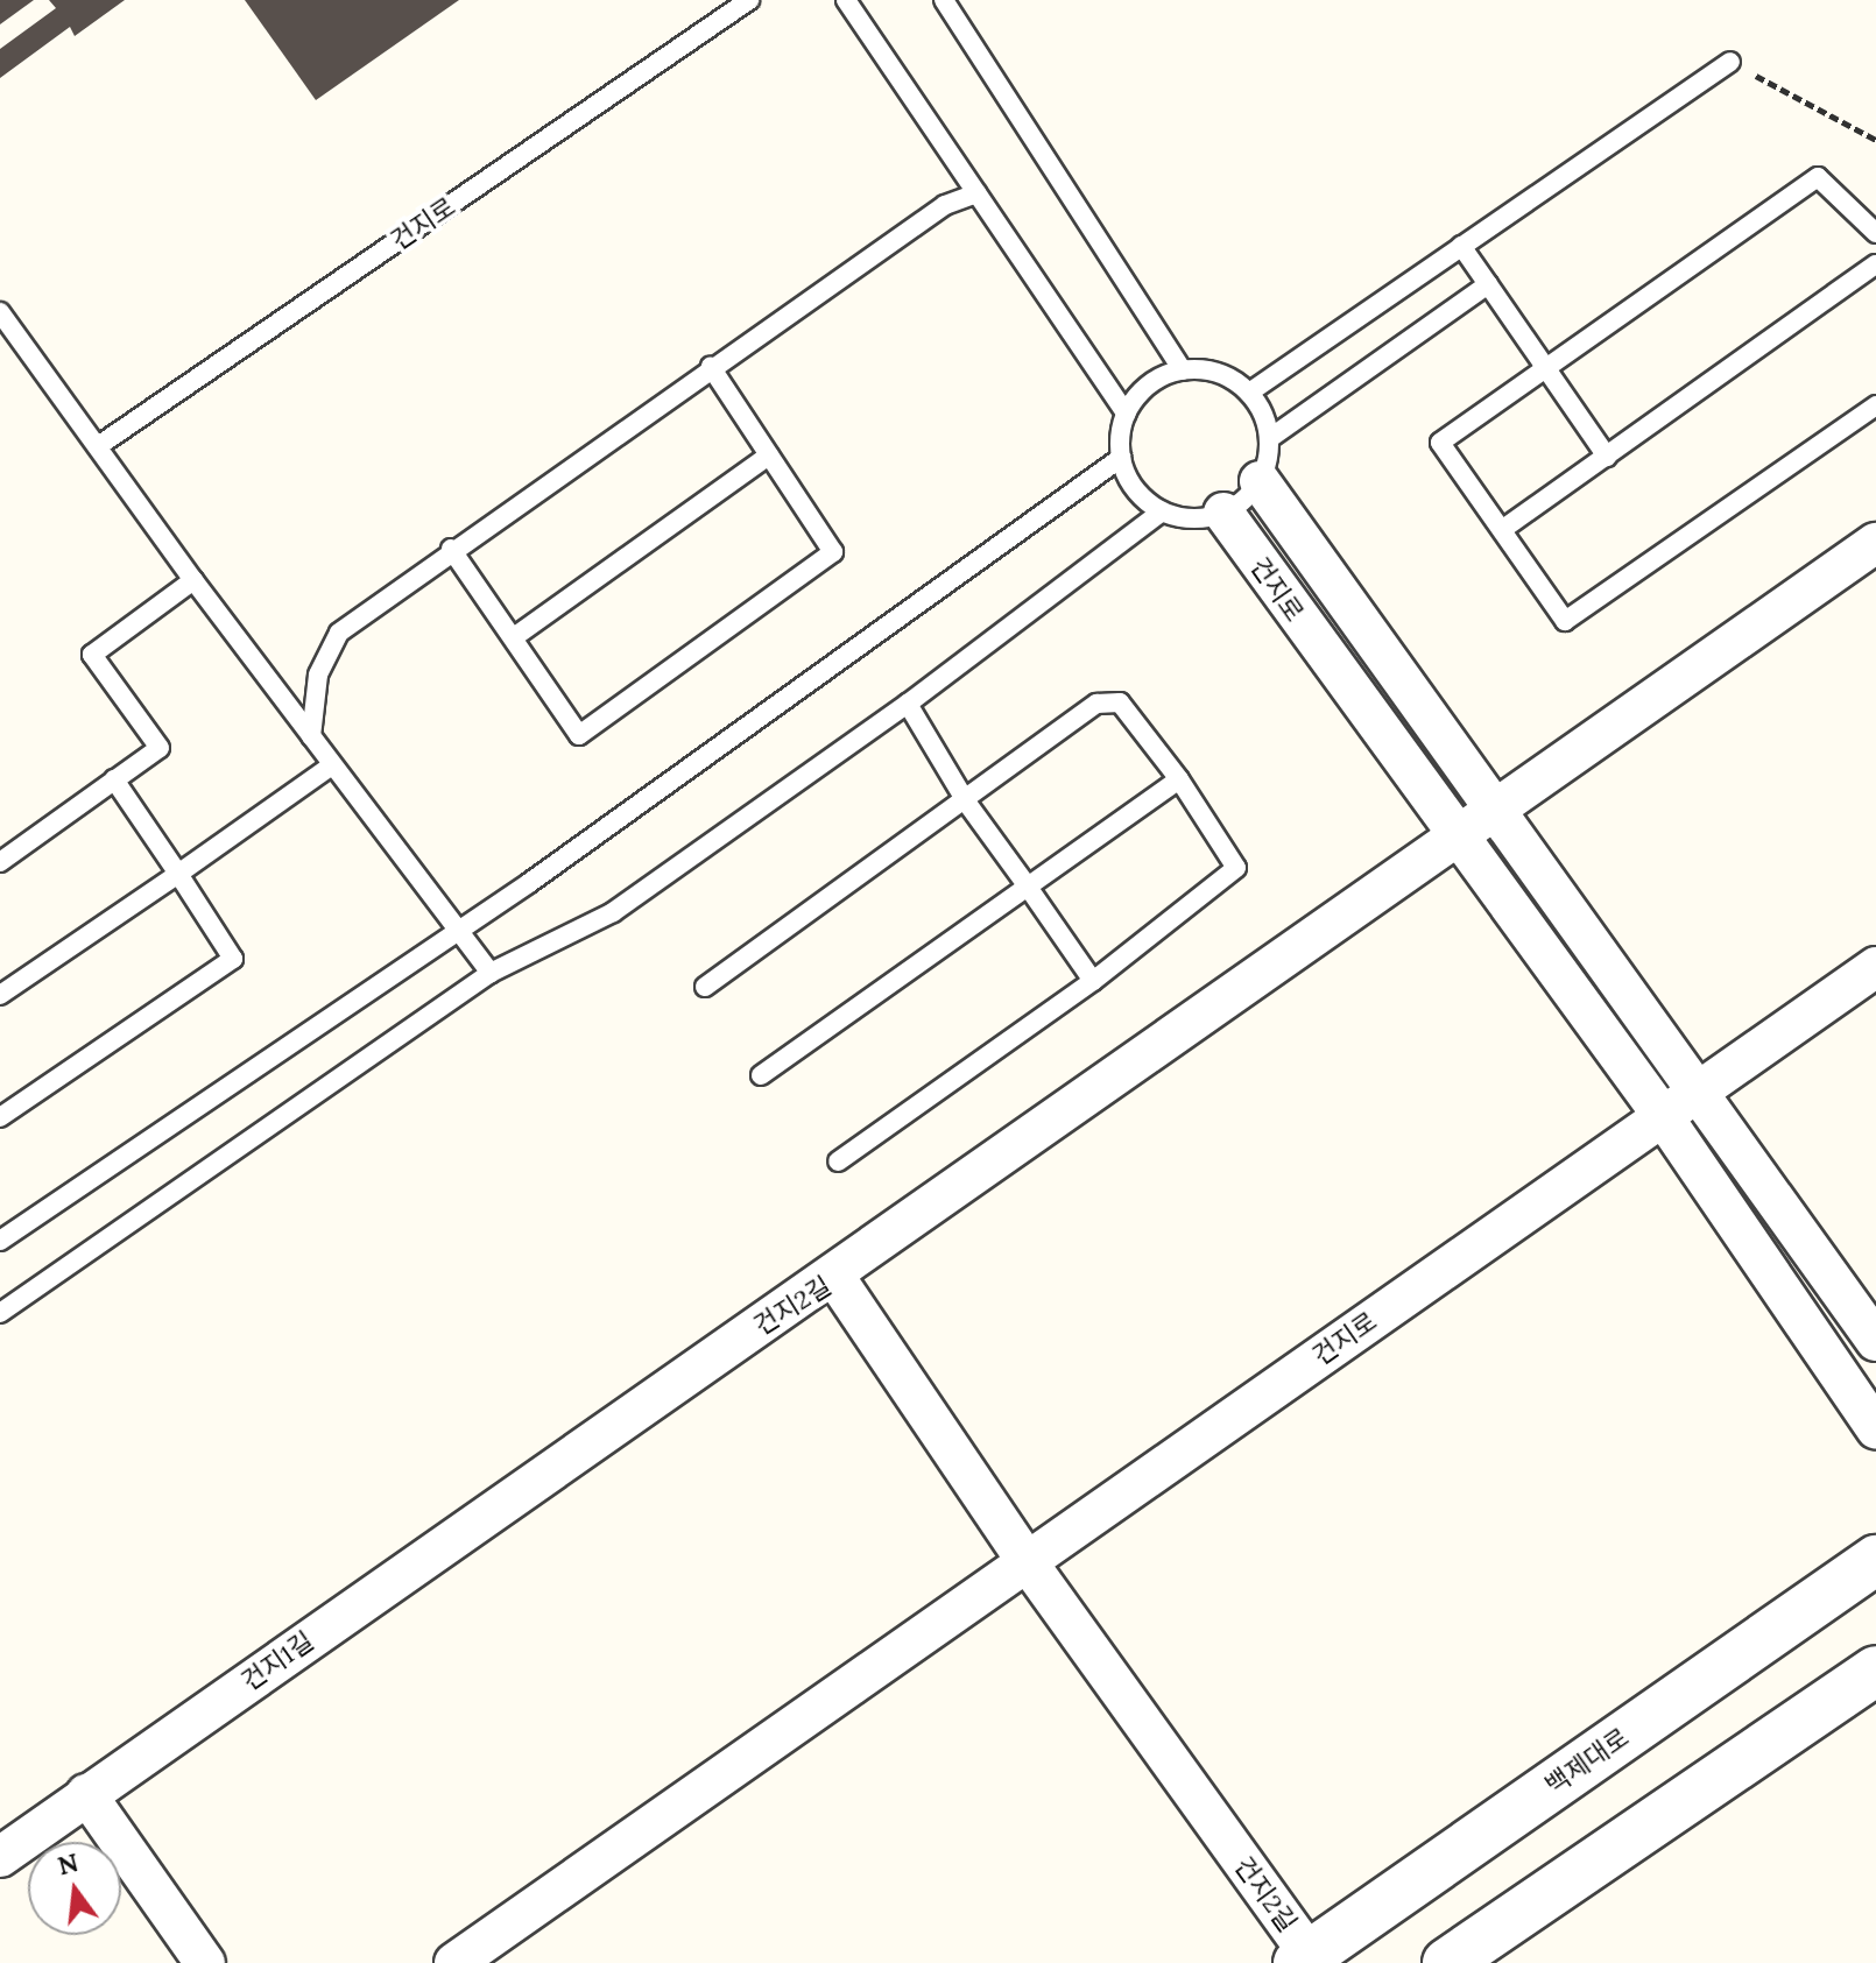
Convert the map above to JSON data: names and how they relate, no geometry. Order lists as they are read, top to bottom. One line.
{"streets":{"street":["건지로","건지2길","건지1길","백제대로"]},"crossings":[["건지로","건지2길"],["건지2길","건지1길"],["건지2길","백제대로"]],"north":"top"}
